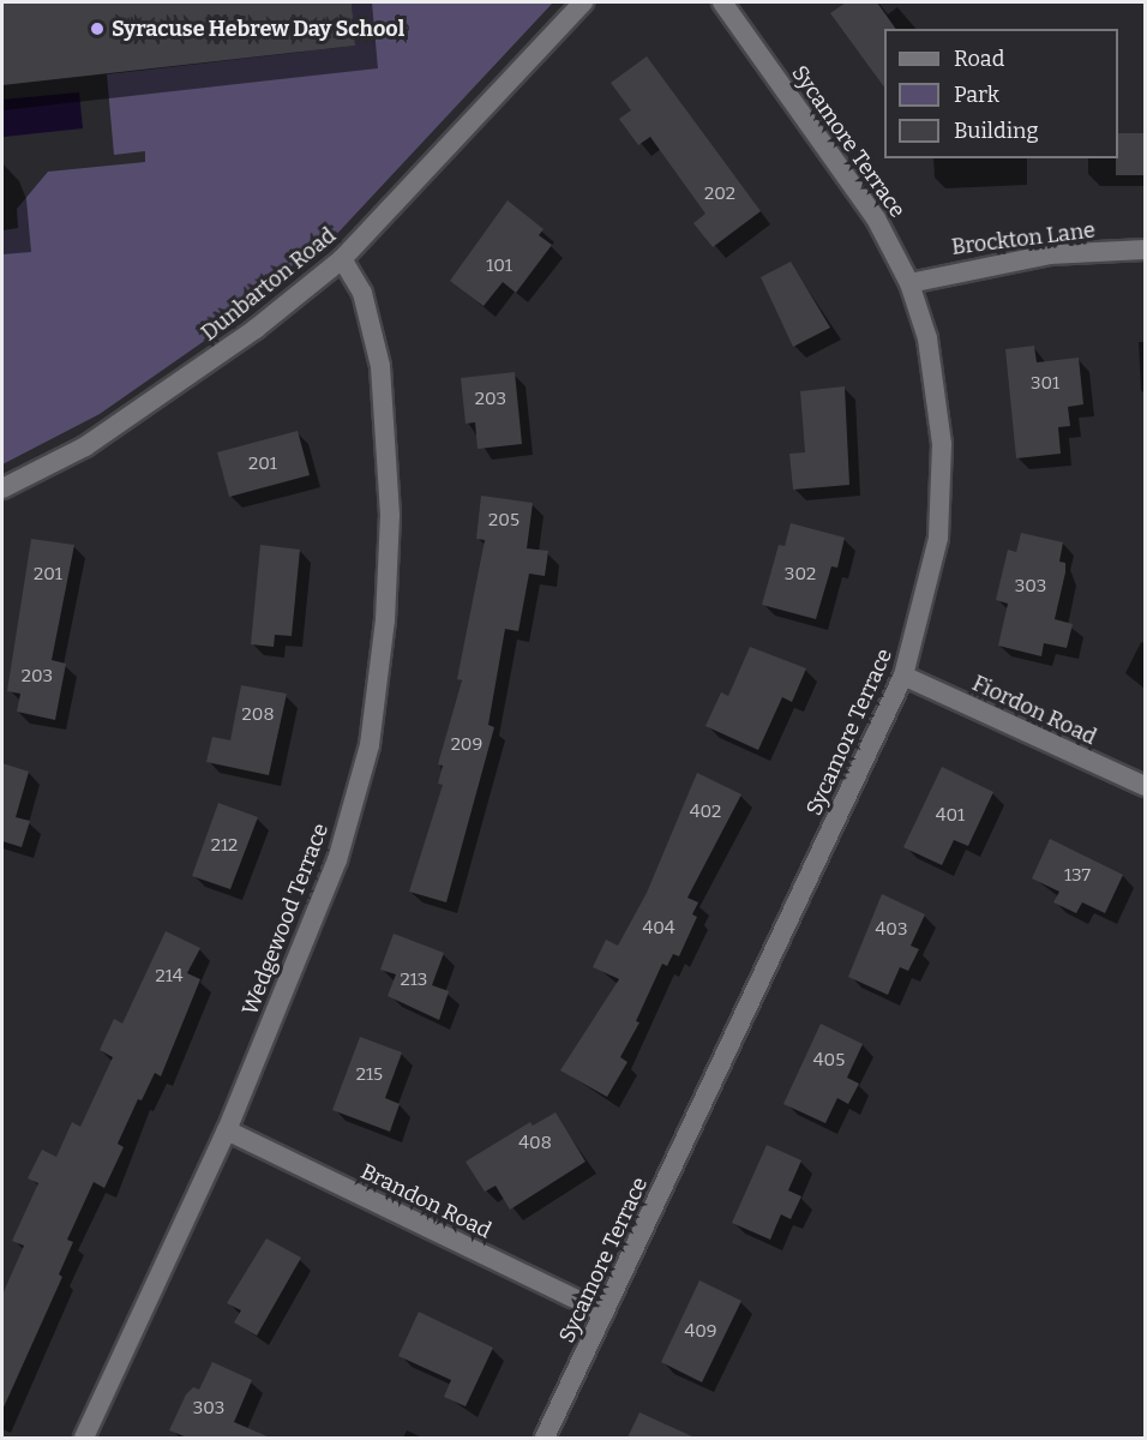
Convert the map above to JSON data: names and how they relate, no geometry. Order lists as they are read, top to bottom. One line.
{"streets":{"street":["Sycamore Terrace","Brockton Lane","Dunbarton Road","Fiordon Road","Wedgewood Terrace","Brandon Road"]},"crossings":[["Sycamore Terrace","Brockton Lane"],["Sycamore Terrace","Fiordon Road"],["Sycamore Terrace","Brandon Road"],["Dunbarton Road","Wedgewood Terrace"],["Wedgewood Terrace","Brandon Road"]],"places":["Syracuse Hebrew Day School"],"house_numbers":["202","101","301","203","201","205","201","302","303","203","208","209","402","401","212","137","404","403","214","213","405","215","408","409","303"],"legend":["Road","Park","Building"]}
